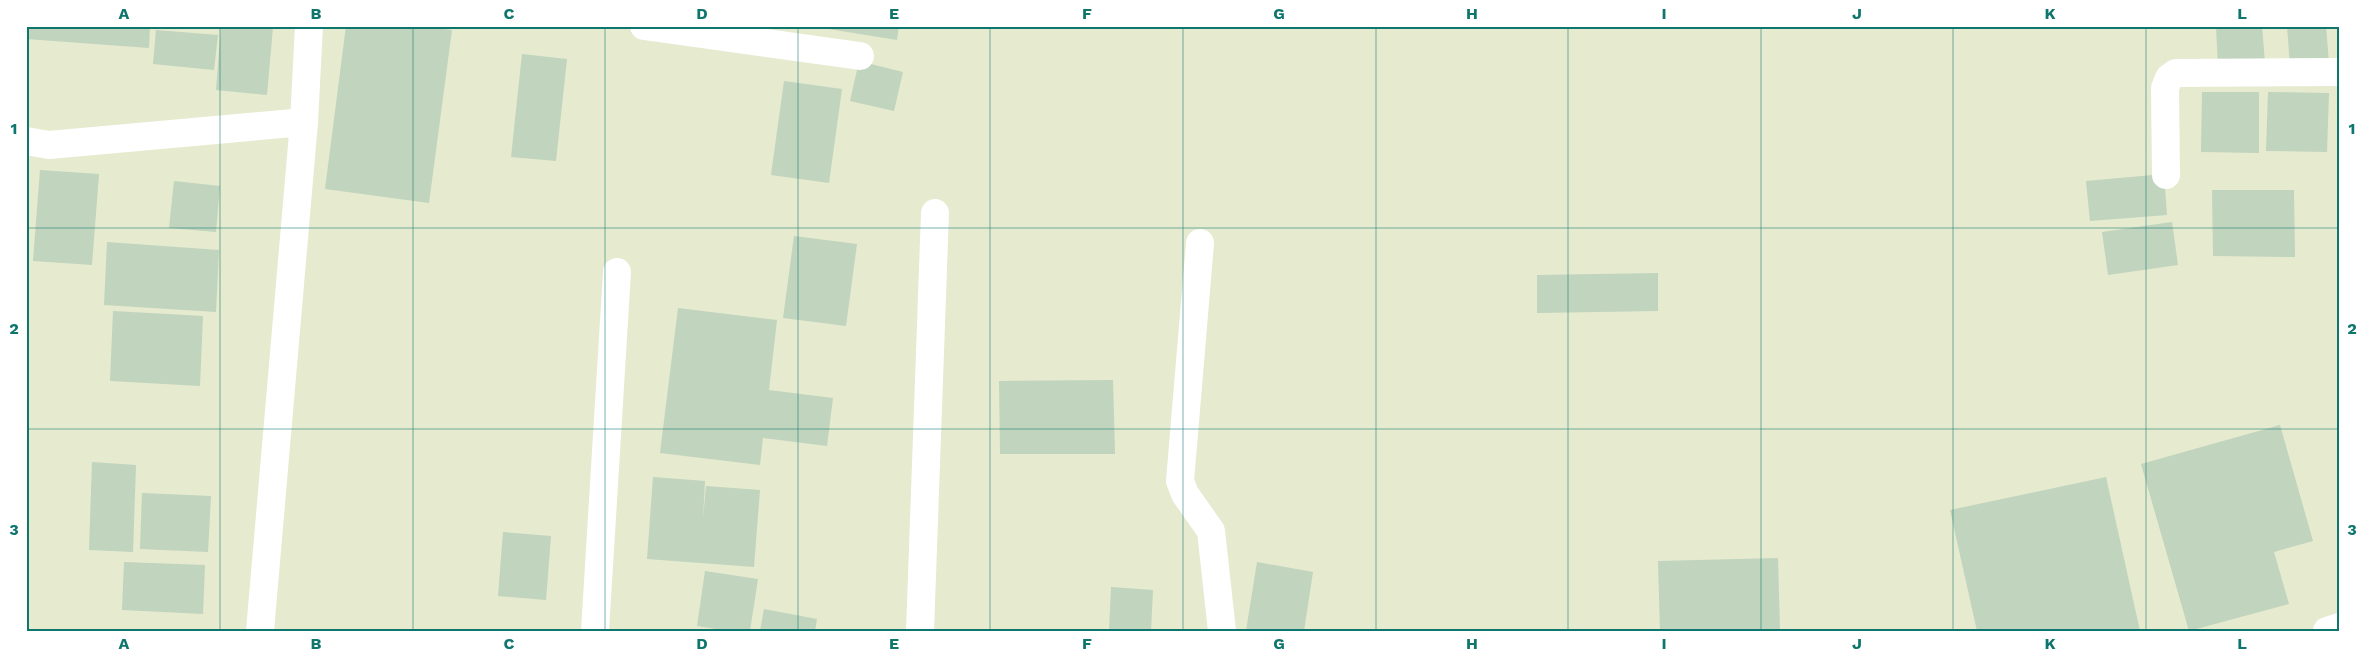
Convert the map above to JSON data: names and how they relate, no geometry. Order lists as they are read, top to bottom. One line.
{"grid":{"columns":["A","B","C","D","E","F","G","H","I","J","K","L"],"rows":["1","2","3"]}}
